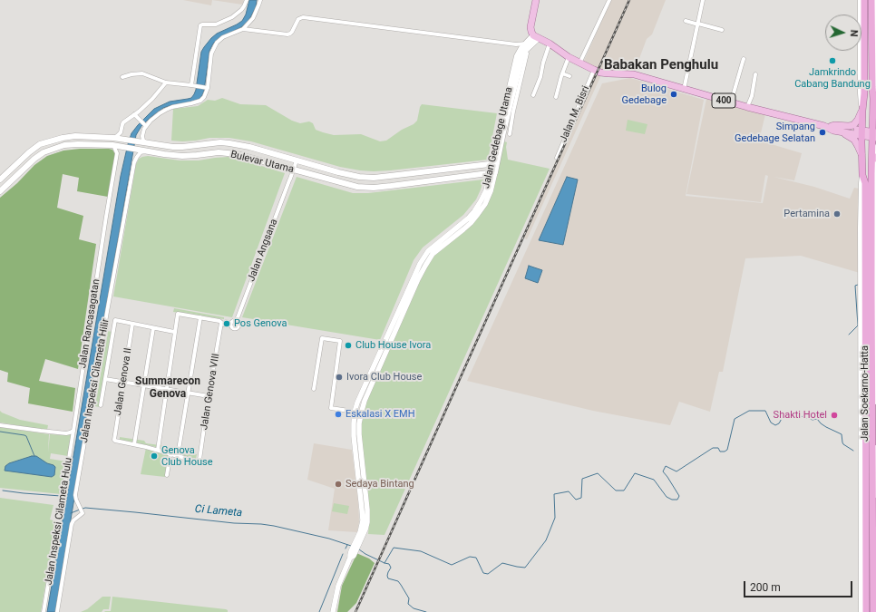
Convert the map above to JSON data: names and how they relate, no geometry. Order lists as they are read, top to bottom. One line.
{"streets":{"highway":["Jalan Soekarno-Hatta"],"main road":["400","Jalan Gedebage Utama","Bulevar Utama"],"street":["Jalan M. Bisri","Jalan Angsana","Jalan Rancasagatan","Jalan Inspeksi Cilameta Hilir","Jalan Genova II","Jalan Genova VIII","Jalan Inspeksi Cilameta Hulu"]},"crossings":[["400","Jalan M. Bisri"],["400","Jalan Gedebage Utama"],["Jalan Gedebage Utama","Bulevar Utama"],["Bulevar Utama","Jalan Angsana"],["Bulevar Utama","Jalan Rancasagatan"],["Bulevar Utama","Jalan Inspeksi Cilameta Hilir"],["Jalan Angsana","Jalan Genova VIII"],["Jalan Rancasagatan","Jalan Inspeksi Cilameta Hulu"]],"districts":["Babakan Penghulu","Summarecon Genova"],"water":["Ci Lameta"],"places":["Jamkrindo Cabang Bandung","Bulog Gedebage","Simpang Gedebage Selatan","Pertamina","Pos Genova","Club House Ivora","Ivora Club House","Eskalasi X EMH","Shakti Hotel","Genova Club House","Sedaya Bintang"],"scale_bar":"200 m","north":"right"}
